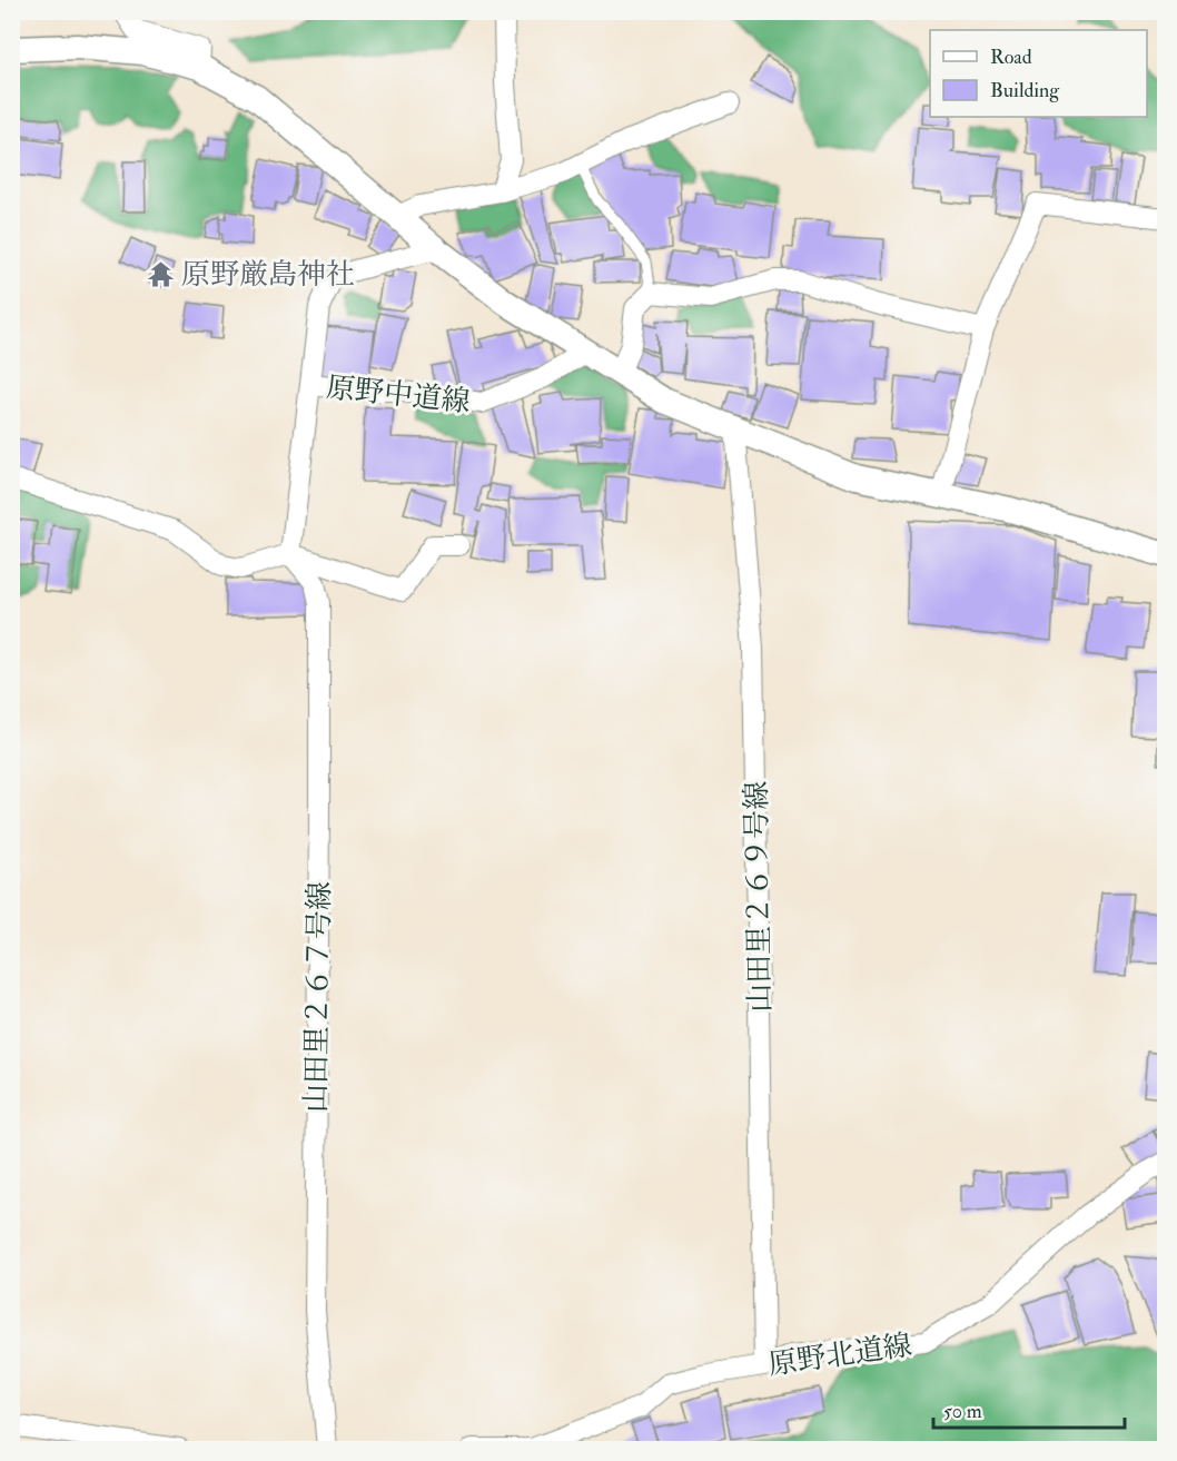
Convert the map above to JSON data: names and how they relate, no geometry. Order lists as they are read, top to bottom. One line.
{"streets":{"street":["原野中道線","山田里２６９号線","山田里２６７号線","原野北道線"]},"crossings":[["原野中道線","山田里２６７号線"],["山田里２６９号線","原野北道線"]],"places":{"temple":["原野厳島神社"]},"legend":["Road","Building"],"scale_bar":"50 m"}
